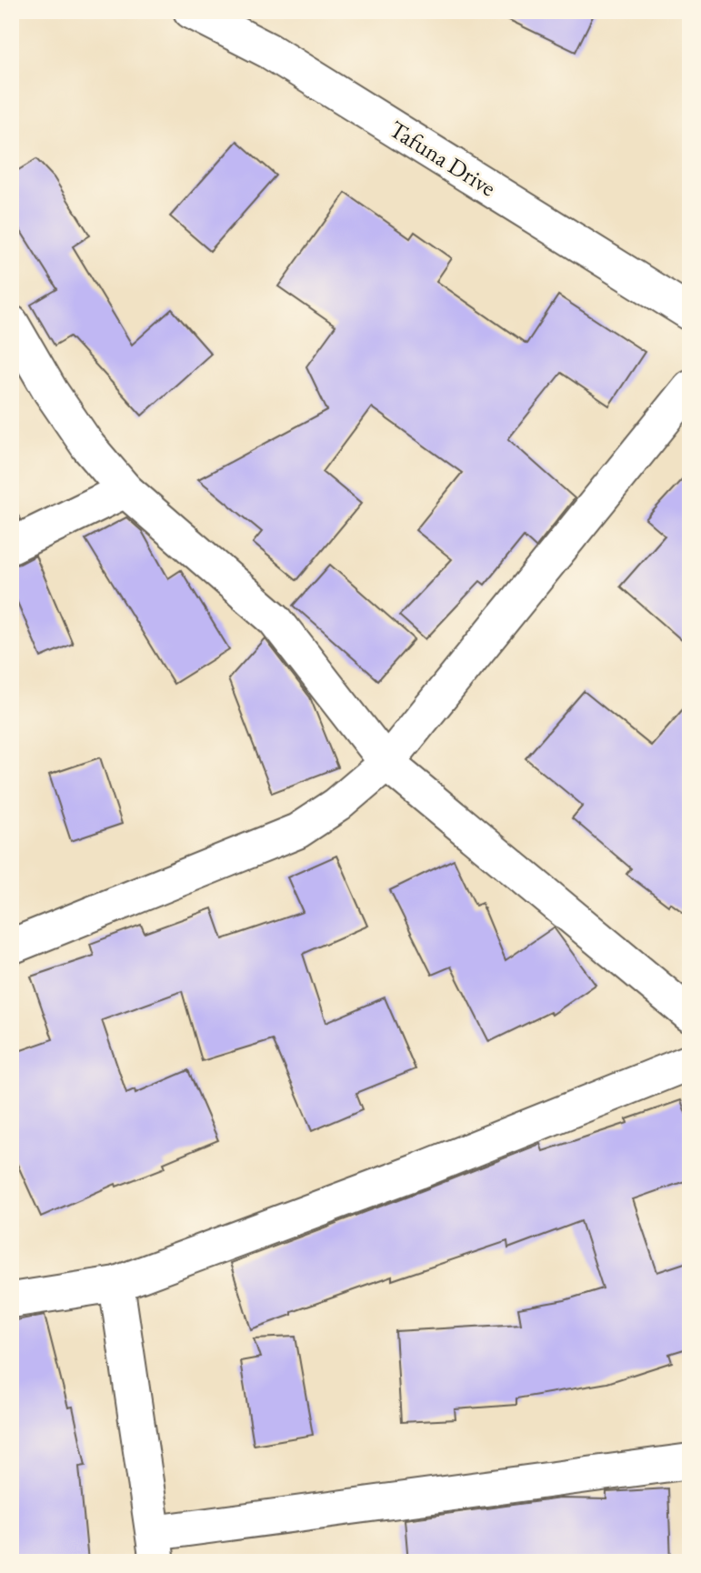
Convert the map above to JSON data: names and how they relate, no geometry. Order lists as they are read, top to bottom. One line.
{"streets":{"street":["Tafuna Drive"]}}
